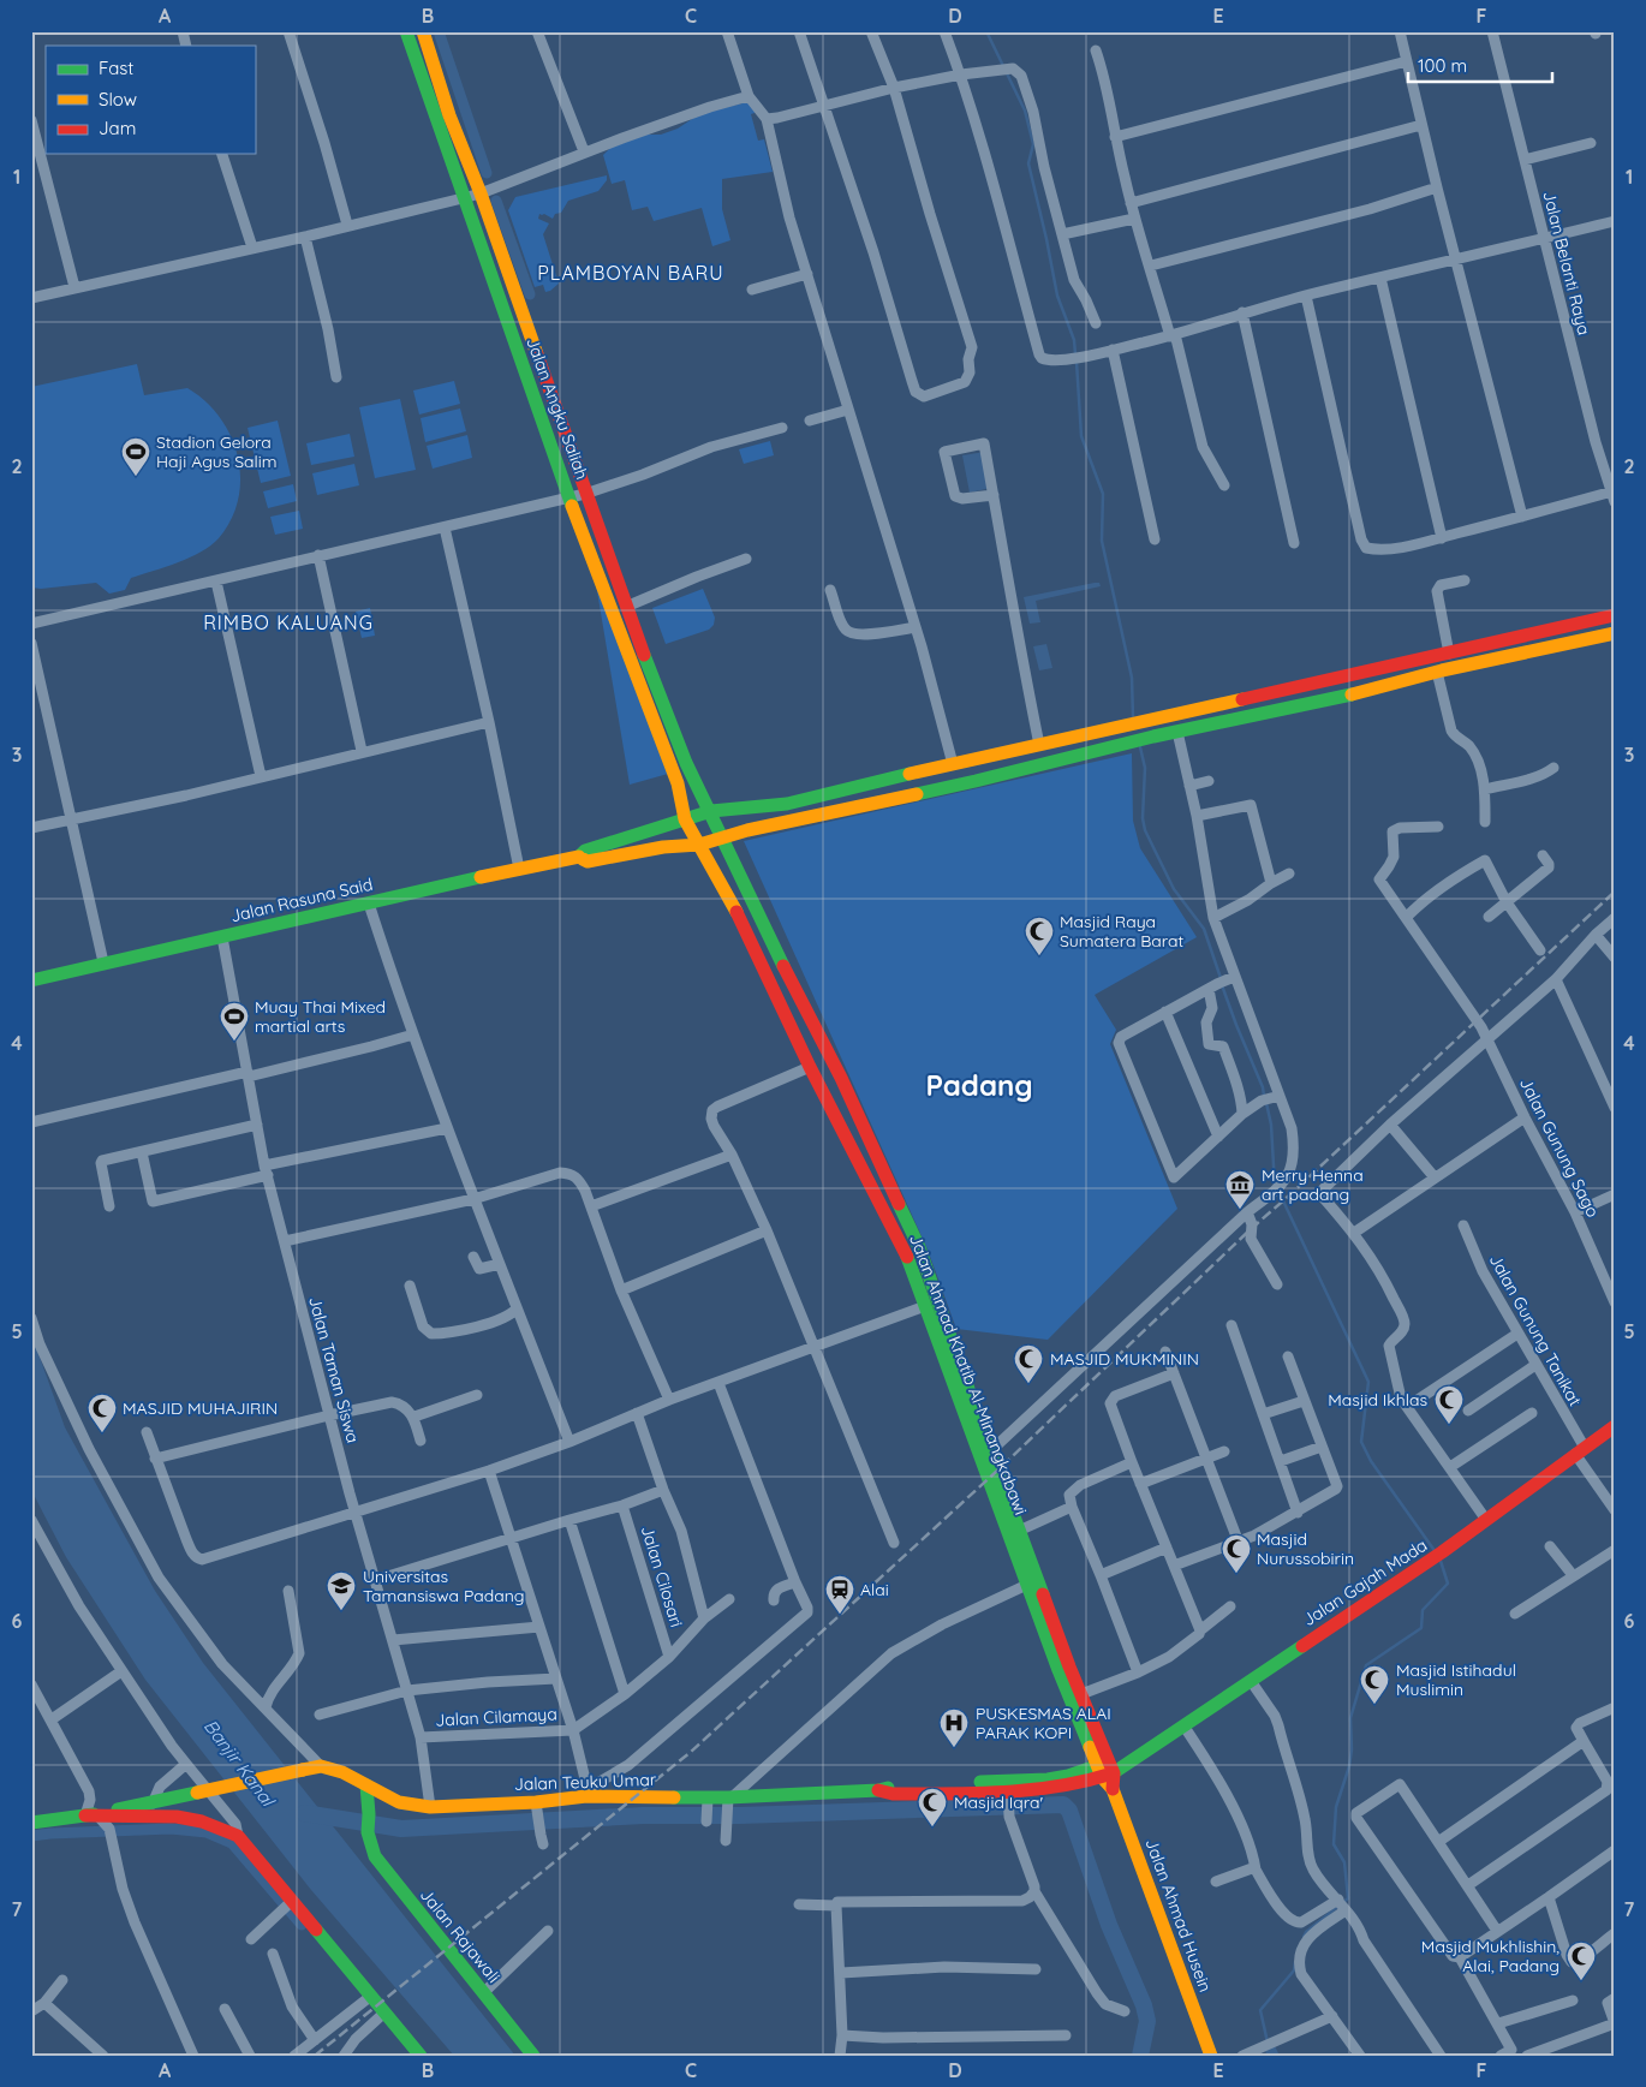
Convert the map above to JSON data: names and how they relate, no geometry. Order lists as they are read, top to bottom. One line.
{"streets":{"main road":["Jalan Angku Saliah","Jalan Rasuna Said","Jalan Ahmad Khatib Al-Minangkabawi","Jalan Gajah Mada","Jalan Teuku Umar","Jalan Ahmad Husein","Jalan Rajawali"],"street":["Jalan Belanti Raya","Jalan Gunung Sago","Jalan Gunung Tanikat","Jalan Taman Siswa","Jalan Cilosari","Jalan Cilamaya"]},"crossings":[["Jalan Angku Saliah","Jalan Ahmad Khatib Al-Minangkabawi"],["Jalan Rasuna Said","Jalan Taman Siswa"],["Jalan Gunung Tanikat","Jalan Gajah Mada"],["Jalan Taman Siswa","Jalan Cilamaya"],["Jalan Taman Siswa","Jalan Teuku Umar"],["Jalan Ahmad Khatib Al-Minangkabawi","Jalan Gajah Mada"],["Jalan Ahmad Khatib Al-Minangkabawi","Jalan Teuku Umar"],["Jalan Ahmad Khatib Al-Minangkabawi","Jalan Ahmad Husein"],["Jalan Gajah Mada","Jalan Teuku Umar"],["Jalan Gajah Mada","Jalan Ahmad Husein"],["Jalan Teuku Umar","Jalan Ahmad Husein"],["Jalan Teuku Umar","Jalan Rajawali"]],"districts":["PLAMBOYAN BARU","RIMBO KALUANG","Padang"],"water":["Banjir Kanal"],"places":{"sports":["Stadion Gelora Haji Agus Salim","Muay Thai Mixed martial arts"],"mosque":["Masjid Raya Sumatera Barat","MASJID MUKMININ","Masjid Ikhlas","MASJID MUHAJIRIN","Masjid Nurussobirin","Masjid Istihadul Muslimin","Masjid Iqra'","Masjid Mukhlishin, Alai, Padang"],"museum":["Merry Henna art padang"],"school or university":["Universitas Tamansiswa Padang"],"station":["Alai"],"hospital":["PUSKESMAS ALAI PARAK KOPI"]},"legend":["Fast","Slow","Jam"],"scale_bar":"100 m","grid":{"columns":["A","B","C","D","E","F"],"rows":["1","2","3","4","5","6","7"]}}
